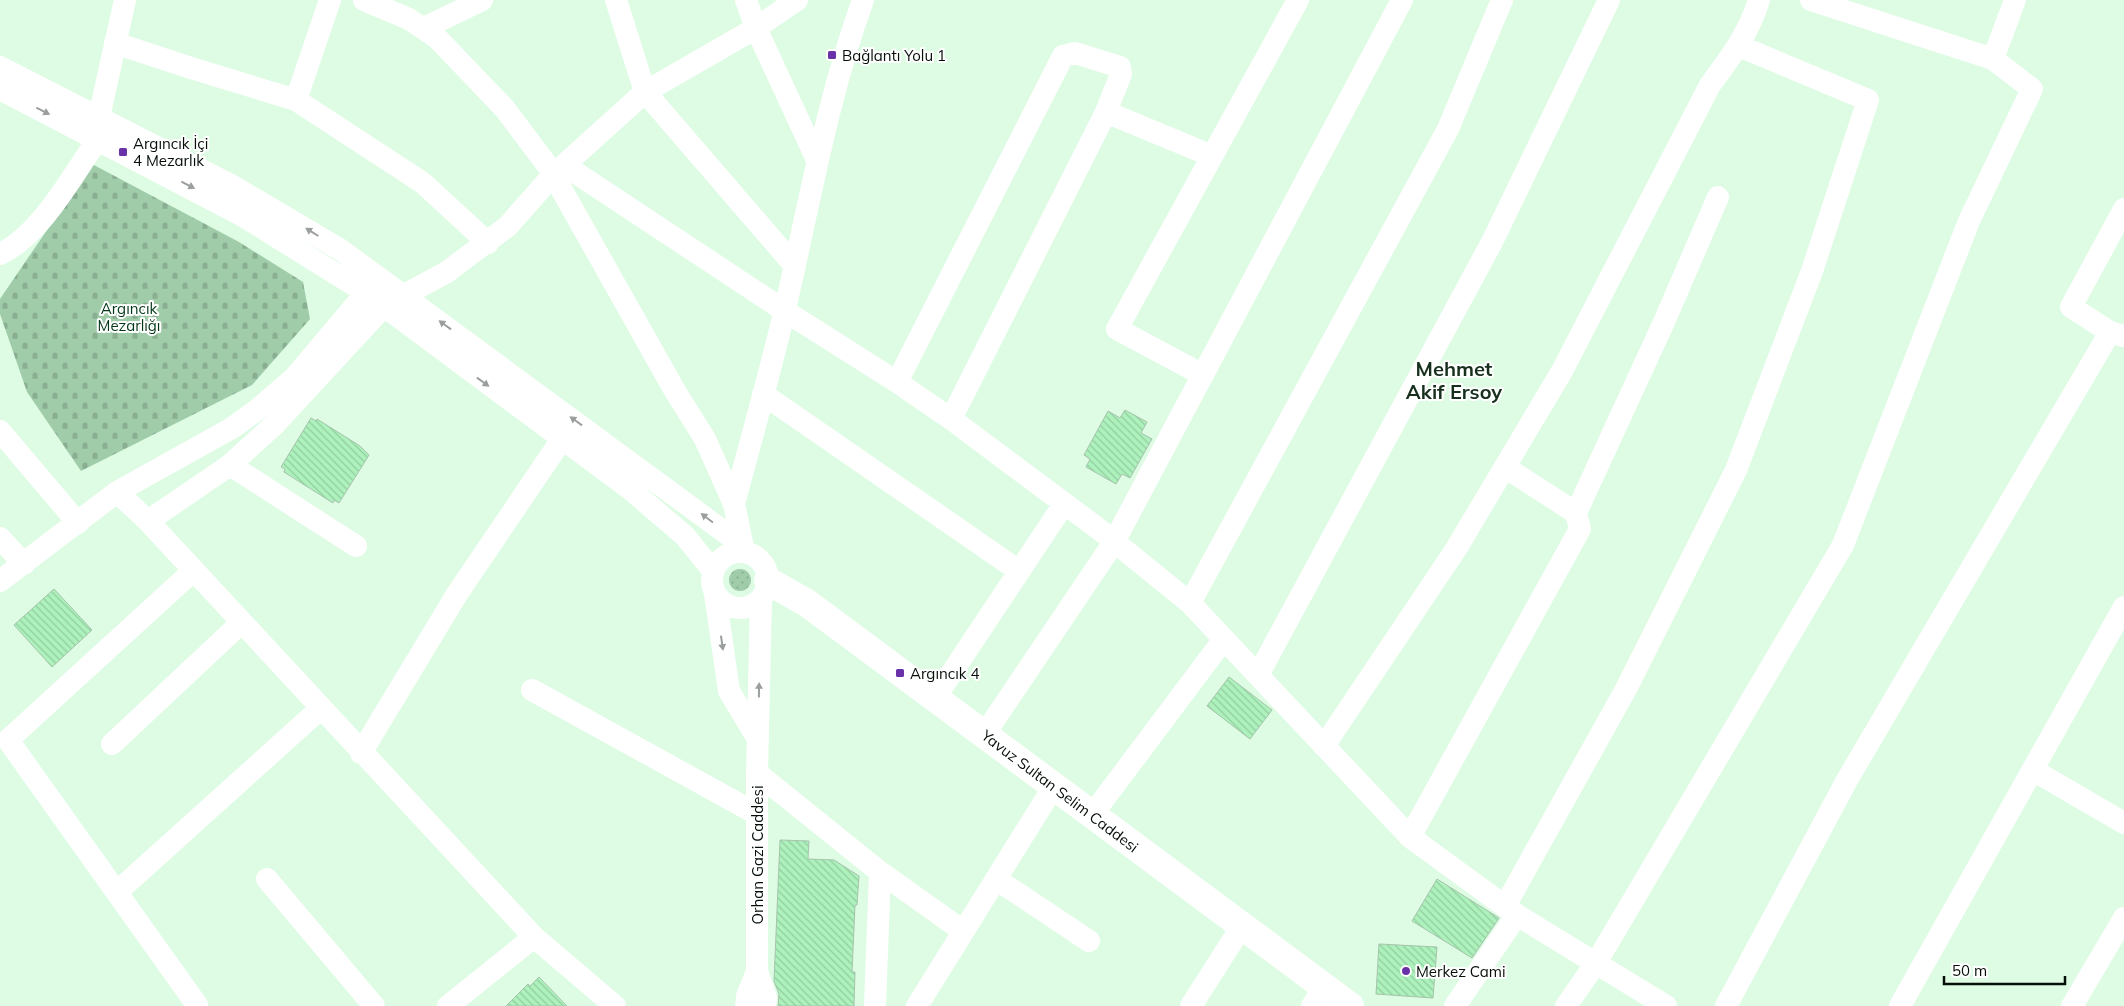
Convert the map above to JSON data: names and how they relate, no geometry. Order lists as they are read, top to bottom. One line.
{"streets":{"main road":["Yavuz Sultan Selim Caddesi"],"street":["Orhan Gazi Caddesi"]},"crossings":[["Yavuz Sultan Selim Caddesi","Orhan Gazi Caddesi"]],"districts":["Mehmet Akif Ersoy"],"parks":["Argıncık Mezarlığı"],"places":{"transit":["Bağlantı Yolu 1","Argıncık İçi 4 Mezarlık","Argıncık 4"],"other":["Merkez Cami"]},"scale_bar":"50 m"}
